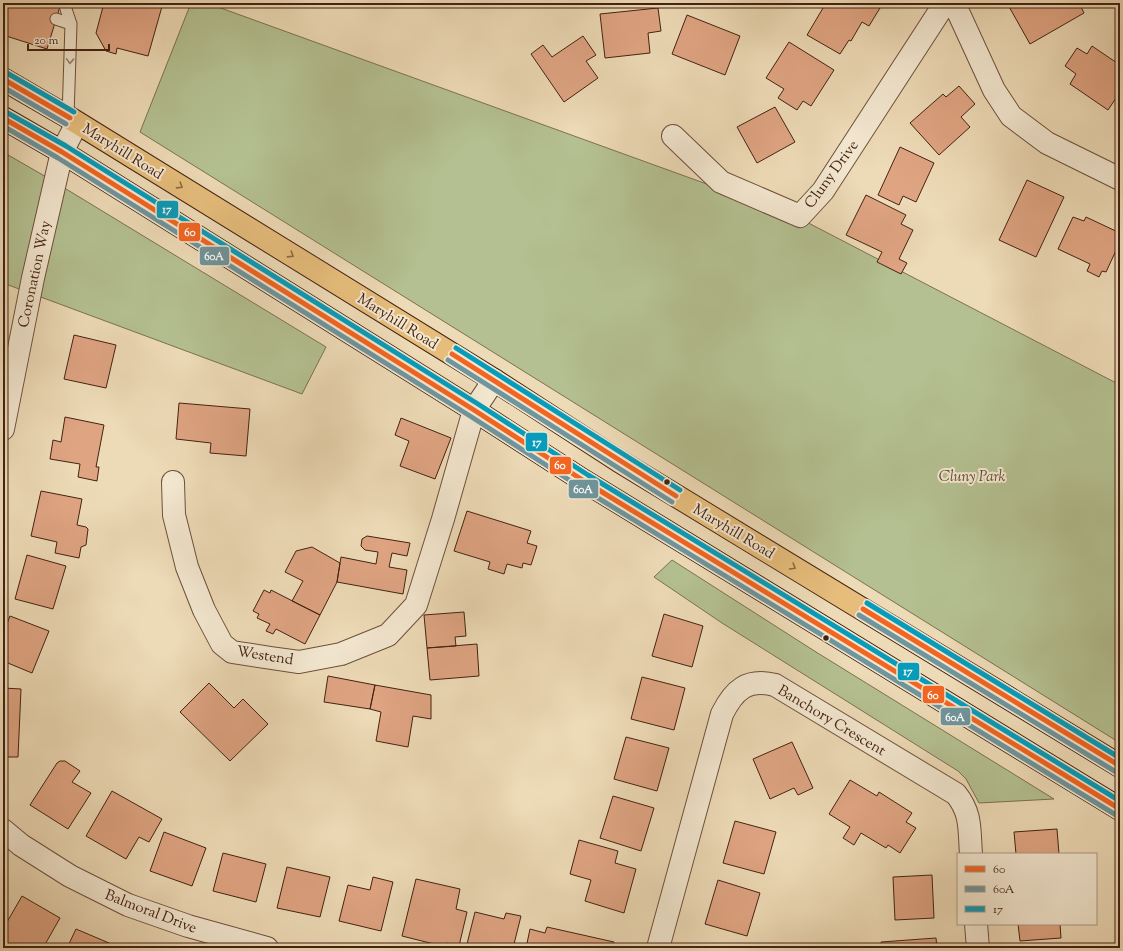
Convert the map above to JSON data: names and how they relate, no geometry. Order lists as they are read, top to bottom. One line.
{"streets":{"main road":["Maryhill Road"],"street":["Cluny Drive","Coronation Way","Westend","Banchory Crescent","Balmoral Drive"]},"crossings":[["Maryhill Road","Coronation Way"],["Maryhill Road","Westend"]],"parks":["Cluny Park"],"lines":["transit line 17","transit line 60","transit line 60A"],"legend":["60","60A","17"],"scale_bar":"20 m"}
